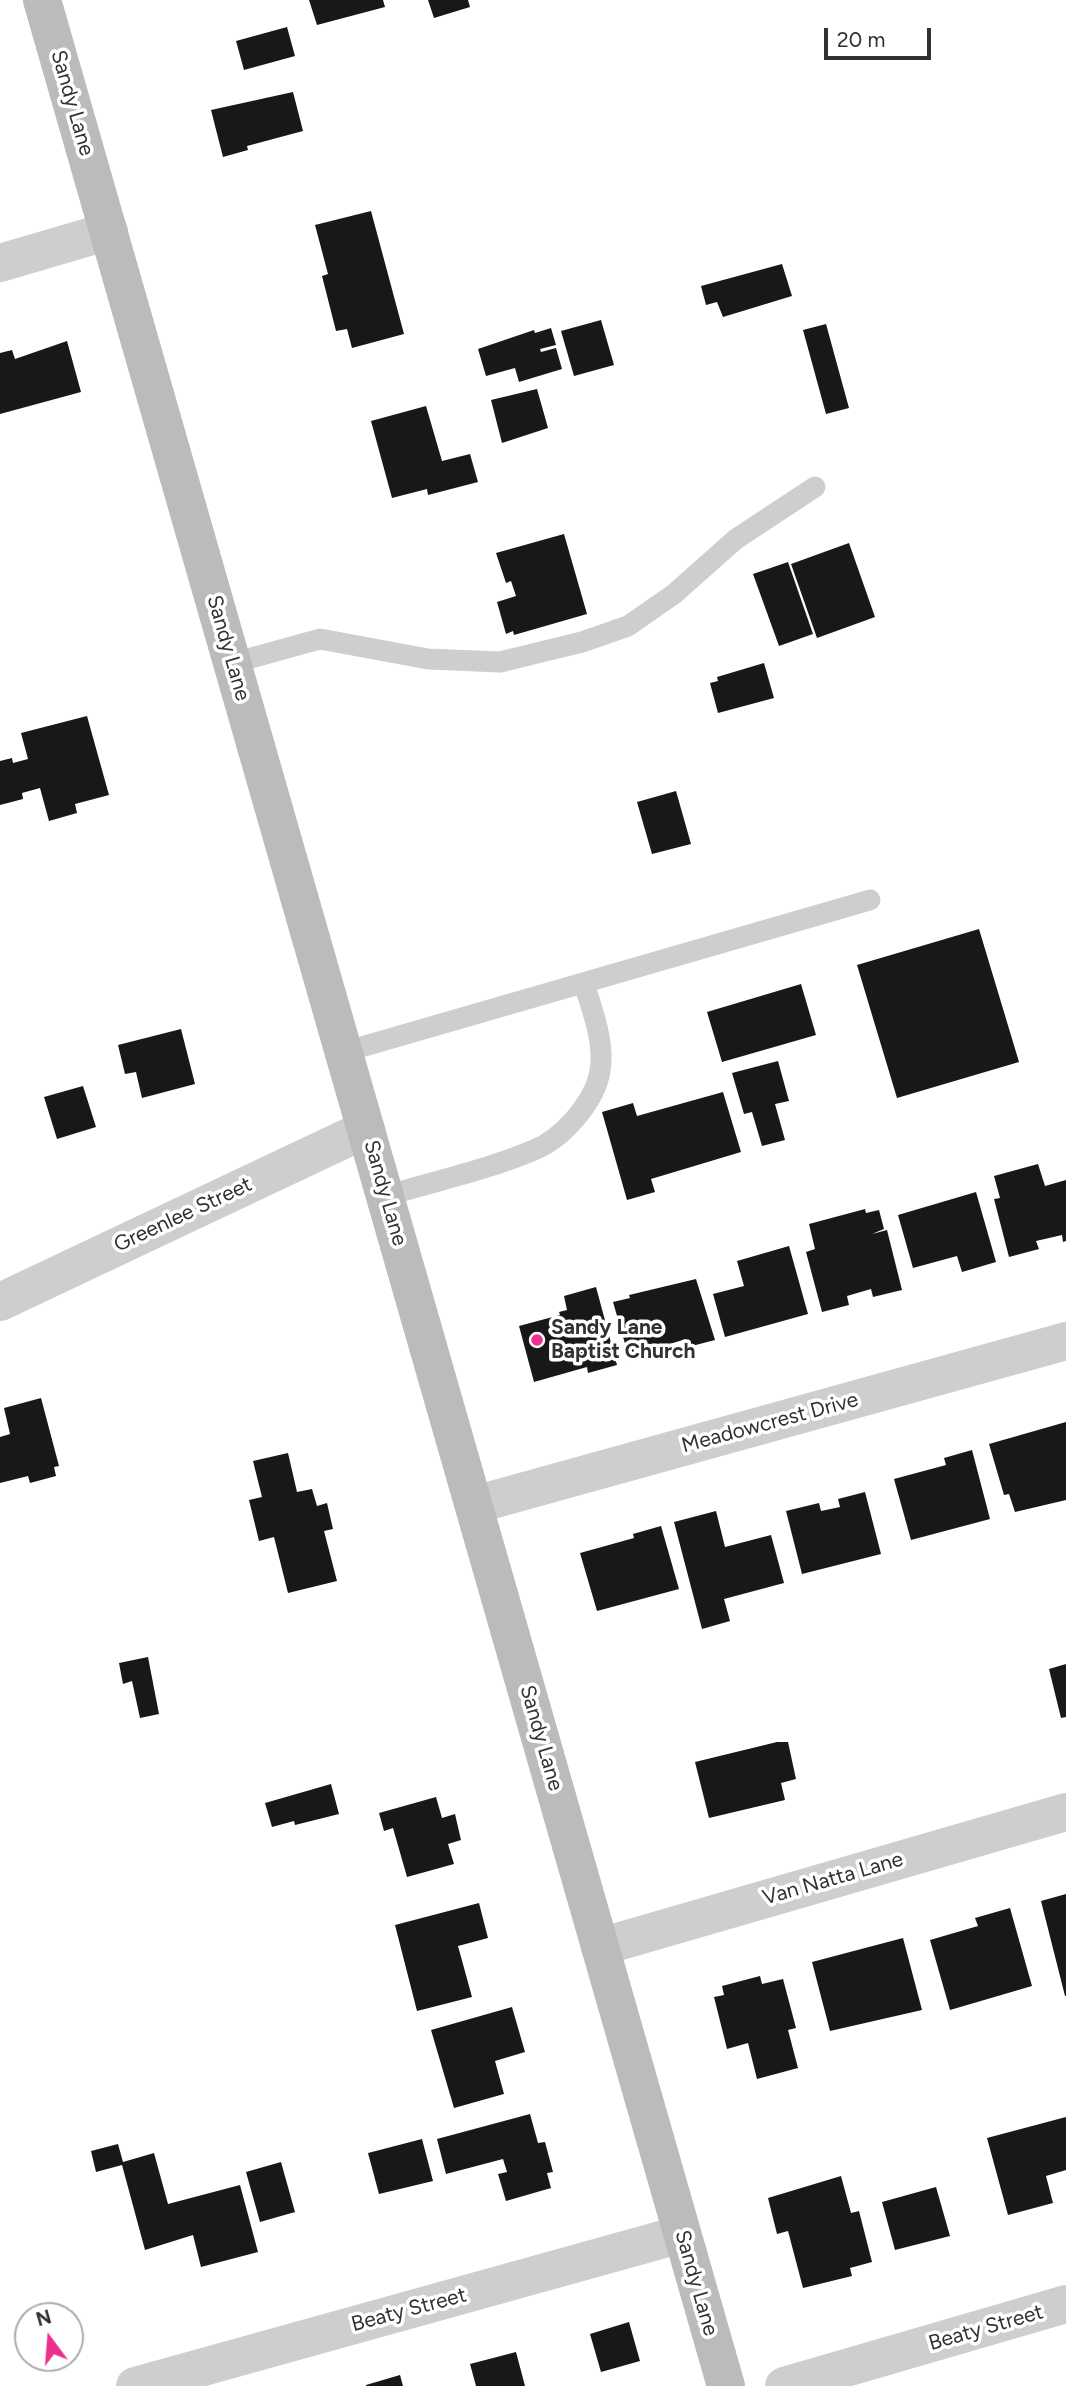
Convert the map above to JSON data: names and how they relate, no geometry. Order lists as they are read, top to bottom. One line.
{"streets":{"street":["Sandy Lane","Greenlee Street","Meadowcrest Drive","Van Natta Lane","Beaty Street"]},"crossings":[["Sandy Lane","Greenlee Street"],["Sandy Lane","Meadowcrest Drive"],["Sandy Lane","Van Natta Lane"],["Sandy Lane","Beaty Street"]],"places":["Sandy Lane Baptist Church"],"scale_bar":"20 m","north":"top"}
